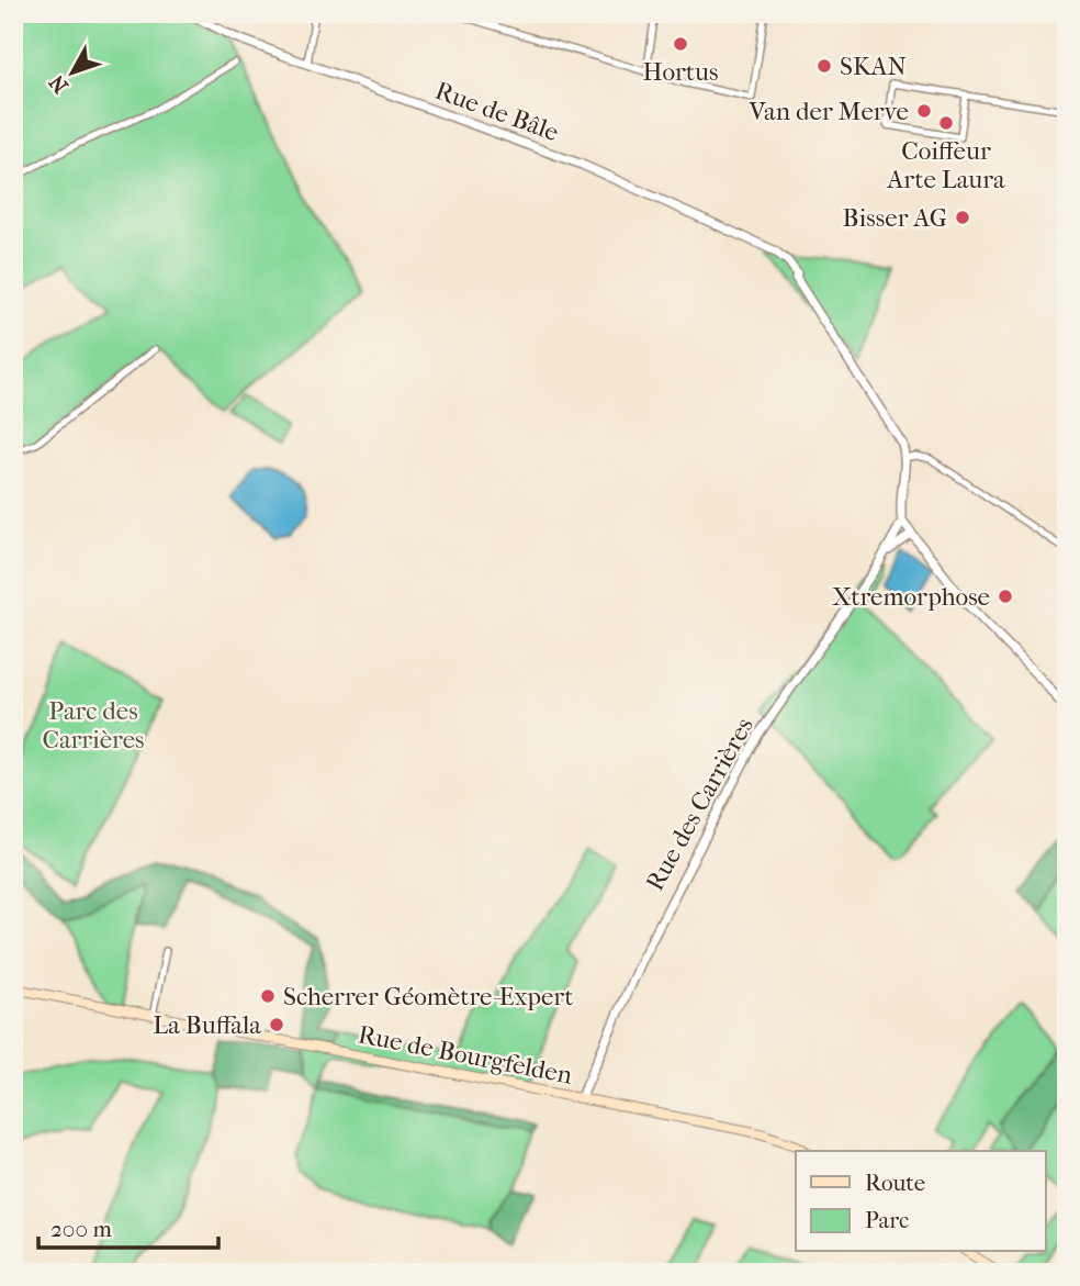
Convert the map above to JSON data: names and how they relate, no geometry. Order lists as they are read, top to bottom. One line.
{"streets":{"main road":["Rue de Bourgfelden"],"street":["Rue de Bâle","Rue des Carrières"]},"crossings":[["Rue de Bâle","Rue des Carrières"],["Rue des Carrières","Rue de Bourgfelden"]],"parks":["Parc des Carrières"],"places":["Hortus","SKAN","Van der Merve","Coiffeur Arte Laura","Bisser AG","Xtremorphose","Scherrer Géomètre-Expert","La Buffala"],"legend":["Route","Parc"],"scale_bar":"200 m","north":"bottom left"}
